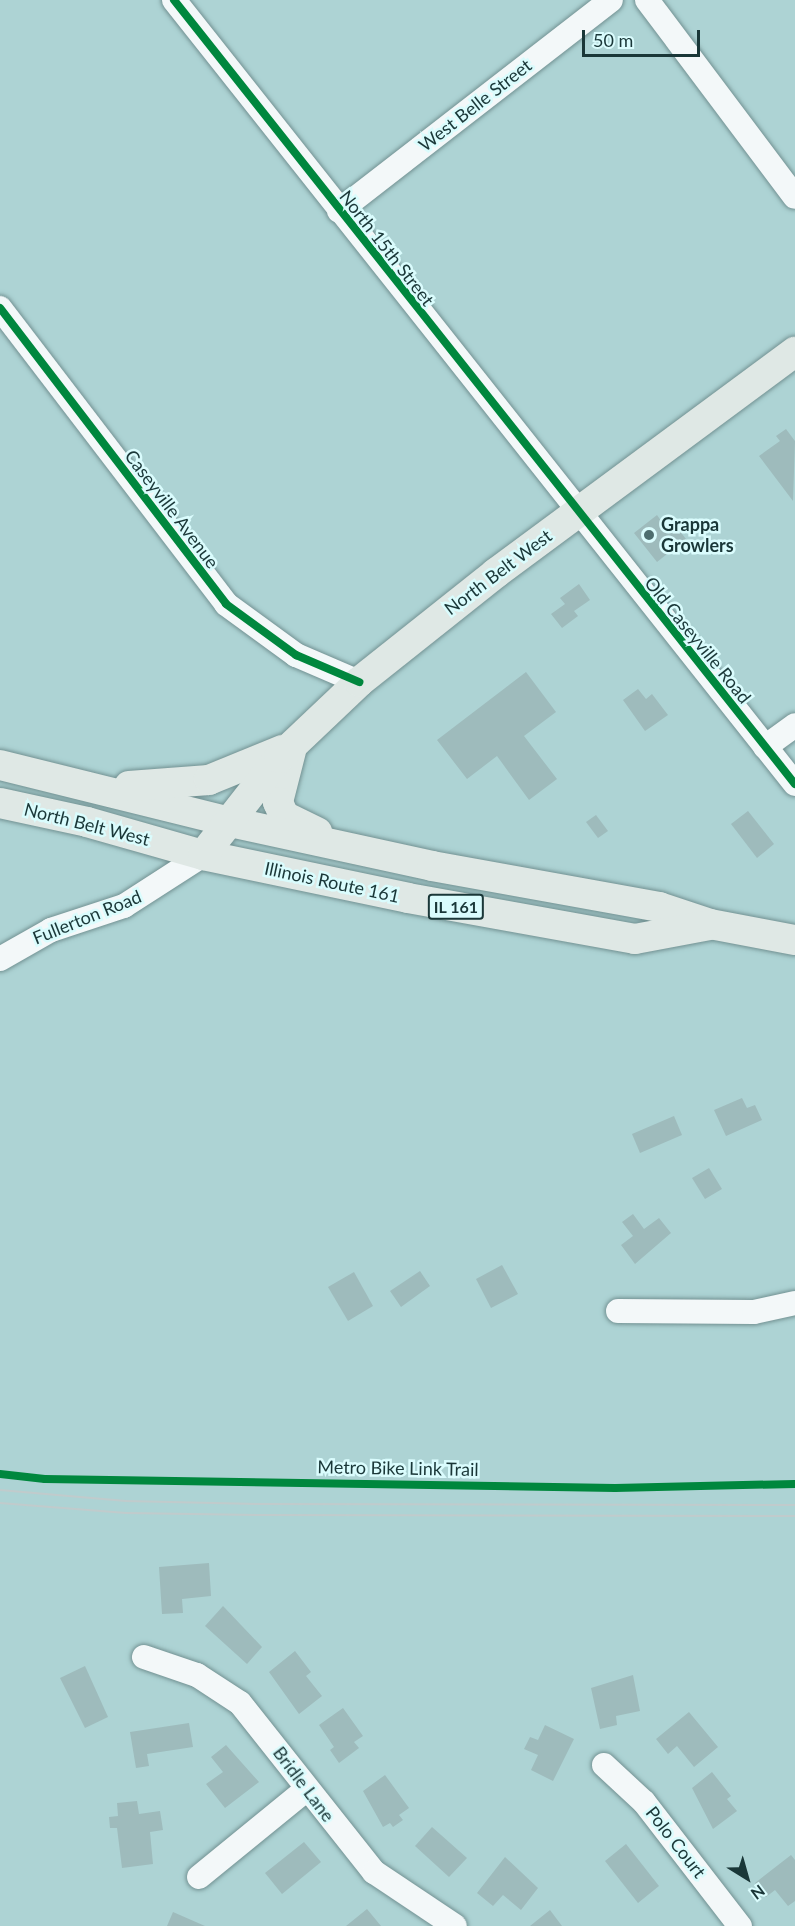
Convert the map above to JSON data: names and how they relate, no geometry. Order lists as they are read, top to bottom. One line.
{"streets":{"main road":["North Belt West","Illinois Route 161","IL 161"],"street":["West Belle Street","North 15th Street","Caseyville Avenue","Old Caseyville Road","Fullerton Road","Bridle Lane","Polo Court"],"cycle path":["Metro Bike Link Trail"]},"crossings":[["West Belle Street","North 15th Street"],["North 15th Street","North Belt West"],["North 15th Street","Old Caseyville Road"],["Caseyville Avenue","North Belt West"],["North Belt West","Old Caseyville Road"],["North Belt West","Illinois Route 161"],["North Belt West","Fullerton Road"],["Illinois Route 161","Fullerton Road"]],"places":["Grappa Growlers"],"scale_bar":"50 m","north":"bottom right"}
